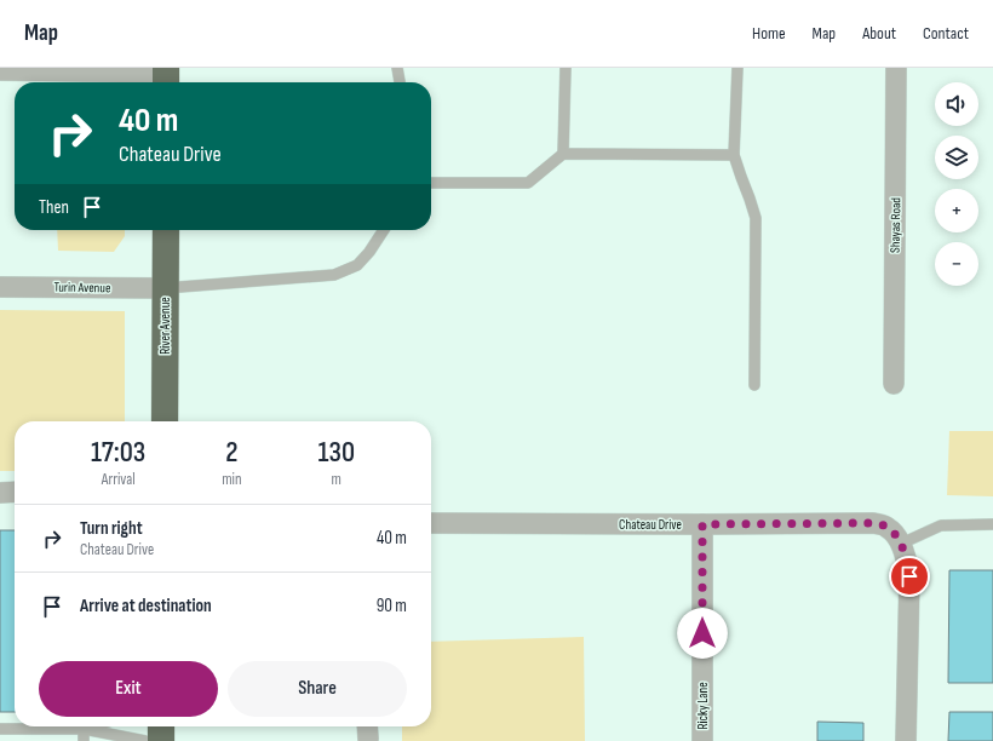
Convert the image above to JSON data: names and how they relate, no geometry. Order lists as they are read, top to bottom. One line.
{"streets":{"highway":["River Avenue"],"street":["Shayas Road","Turin Avenue","Chateau Drive","Ricky Lane"]},"crossings":[["Turin Avenue","River Avenue"],["Chateau Drive","Ricky Lane"]],"page":{"header":"Map","nav":["Home","Map","About","Contact"],"map_buttons":["+","−"],"turn":["40 m","Chateau Drive"],"then":"Then","eta":["17:03","Arrival","2","min","130","m"],"list":[{"name":"Turn right","note":"Chateau Drive","value":"40 m"},{"name":"Arrive at destination","value":"90 m"}],"buttons":["Exit","Share"]}}
